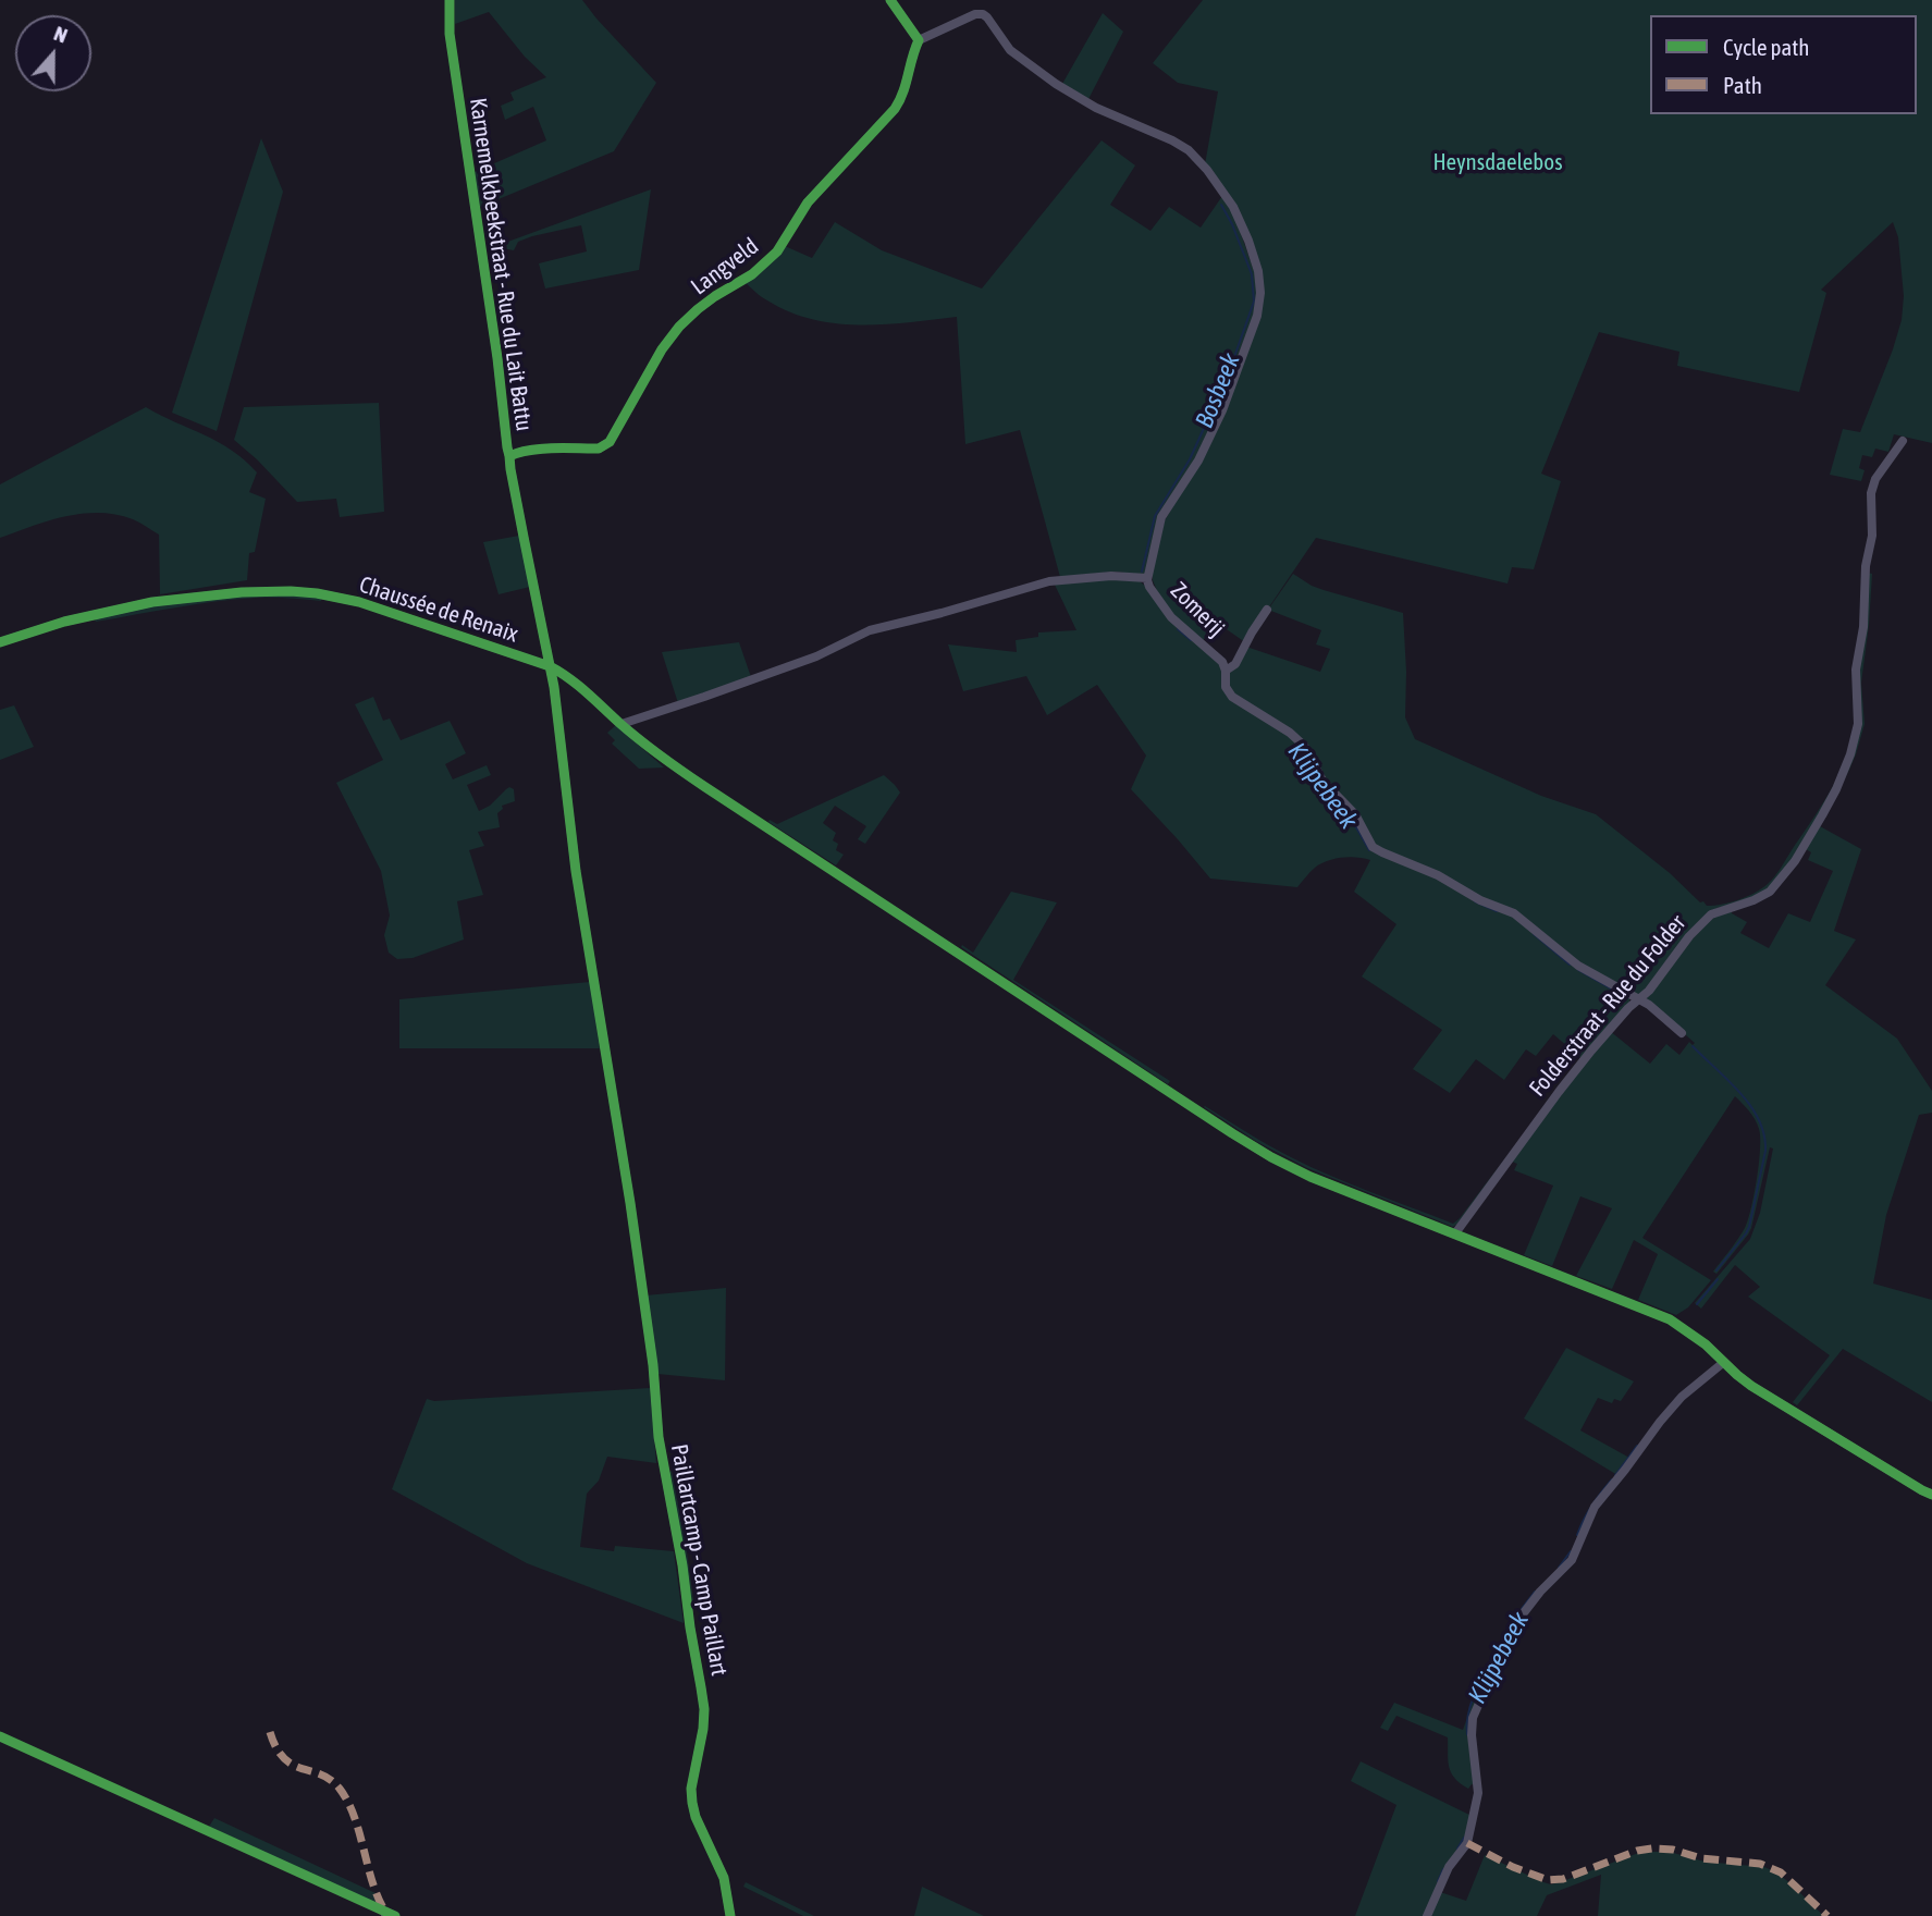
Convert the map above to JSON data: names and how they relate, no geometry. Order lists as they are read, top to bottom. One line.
{"streets":{"street":["Karnemelkbeekstraat - Rue du Lait Battu","Langveld","Chaussée de Renaix","Zomerij","Folderstraat - Rue du Folder","Paillartcamp - Camp Paillart"]},"crossings":[["Karnemelkbeekstraat - Rue du Lait Battu","Langveld"],["Karnemelkbeekstraat - Rue du Lait Battu","Chaussée de Renaix"],["Karnemelkbeekstraat - Rue du Lait Battu","Paillartcamp - Camp Paillart"],["Chaussée de Renaix","Zomerij"],["Chaussée de Renaix","Folderstraat - Rue du Folder"],["Zomerij","Folderstraat - Rue du Folder"]],"water":["Bosbeek","Klijpebeek"],"parks":["Heynsdaelebos"],"legend":["Cycle path","Path"],"north":"top"}
